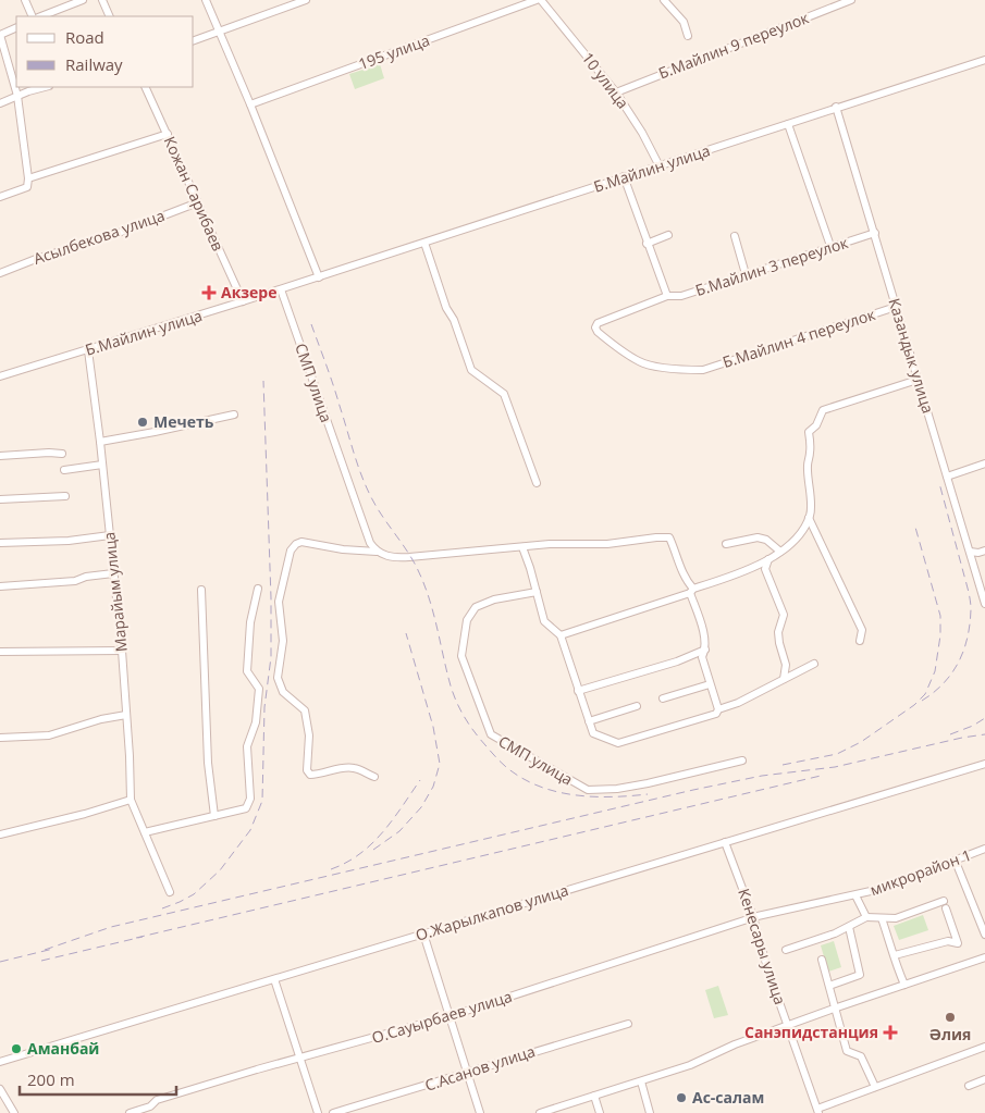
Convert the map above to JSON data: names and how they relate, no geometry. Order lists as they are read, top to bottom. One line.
{"streets":{"street":["Б.Майлин 9 переулок","195 улица","10 улица","Б.Майлин улица","Кожан Сарибаев","Асылбекова улица","Б.Майлин 3 переулок","Б.Майлин 4 переулок","Казандык улица","СМП улица","Марайым улица","микрорайон 1","О.Жарылкапов улица","Кенесары улица","О.Сауырбаев улица","С.Асанов улица"]},"crossings":[["Б.Майлин 9 переулок","10 улица"],["10 улица","Б.Майлин улица"],["Б.Майлин улица","Кожан Сарибаев"],["Б.Майлин улица","Казандык улица"],["Б.Майлин улица","СМП улица"],["Б.Майлин улица","Марайым улица"],["Кожан Сарибаев","Асылбекова улица"],["Б.Майлин 3 переулок","Б.Майлин 4 переулок"],["Б.Майлин 3 переулок","Казандык улица"],["Б.Майлин 4 переулок","Казандык улица"],["микрорайон 1","Кенесары улица"],["микрорайон 1","О.Сауырбаев улица"],["О.Жарылкапов улица","Кенесары улица"],["Кенесары улица","О.Сауырбаев улица"]],"places":{"health":["Акзере","Санэпидстанция"],"other":["Мечеть","Әлия","Аманбай","Ас-салам"]},"legend":["Road","Railway"],"scale_bar":"200 m"}
